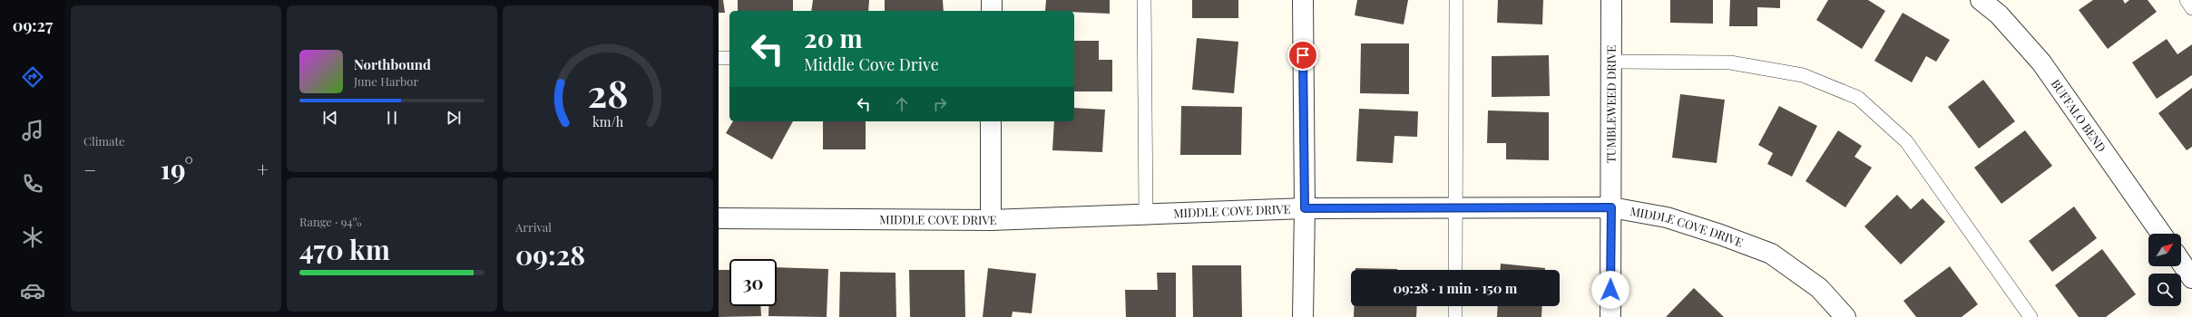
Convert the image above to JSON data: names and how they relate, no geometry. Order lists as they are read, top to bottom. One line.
{"streets":{"street":["TUMBLEWEED DRIVE","BUFFALO BEND","MIDDLE COVE DRIVE"]},"crossings":[["TUMBLEWEED DRIVE","MIDDLE COVE DRIVE"]],"north":"top right","page":{"tabs":"09:27","tile":["Climate",["Range · 94%","470 km"],["Arrival","09:28"]],"turn":["20 m","Middle Cove Drive"],"song":["Northbound","June Harbor"],"heat":["−","19°","+"],"limit":"30","trip":"09:28 · 1 min · 150 m","gauge":["28","km/h"]}}
